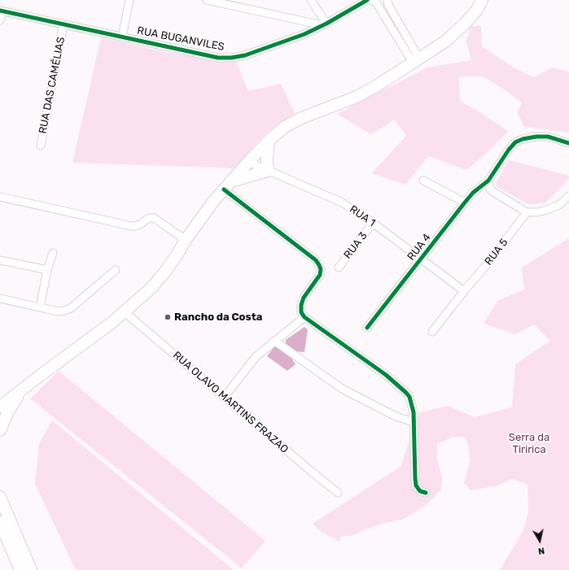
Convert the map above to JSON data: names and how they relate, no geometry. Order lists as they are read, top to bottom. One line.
{"streets":{"street":["RUA BUGANVILES","RUA DAS CAMÉLIAS","RUA 1","RUA 3","RUA 4","RUA 5","RUA OLAVO MARTINS FRAZAO"]},"crossings":[["RUA BUGANVILES","RUA DAS CAMÉLIAS"],["RUA 1","RUA 3"],["RUA 1","RUA 4"],["RUA 1","RUA 5"]],"parks":["Serra da Tiririca"],"places":["Rancho da Costa"],"north":"bottom"}
